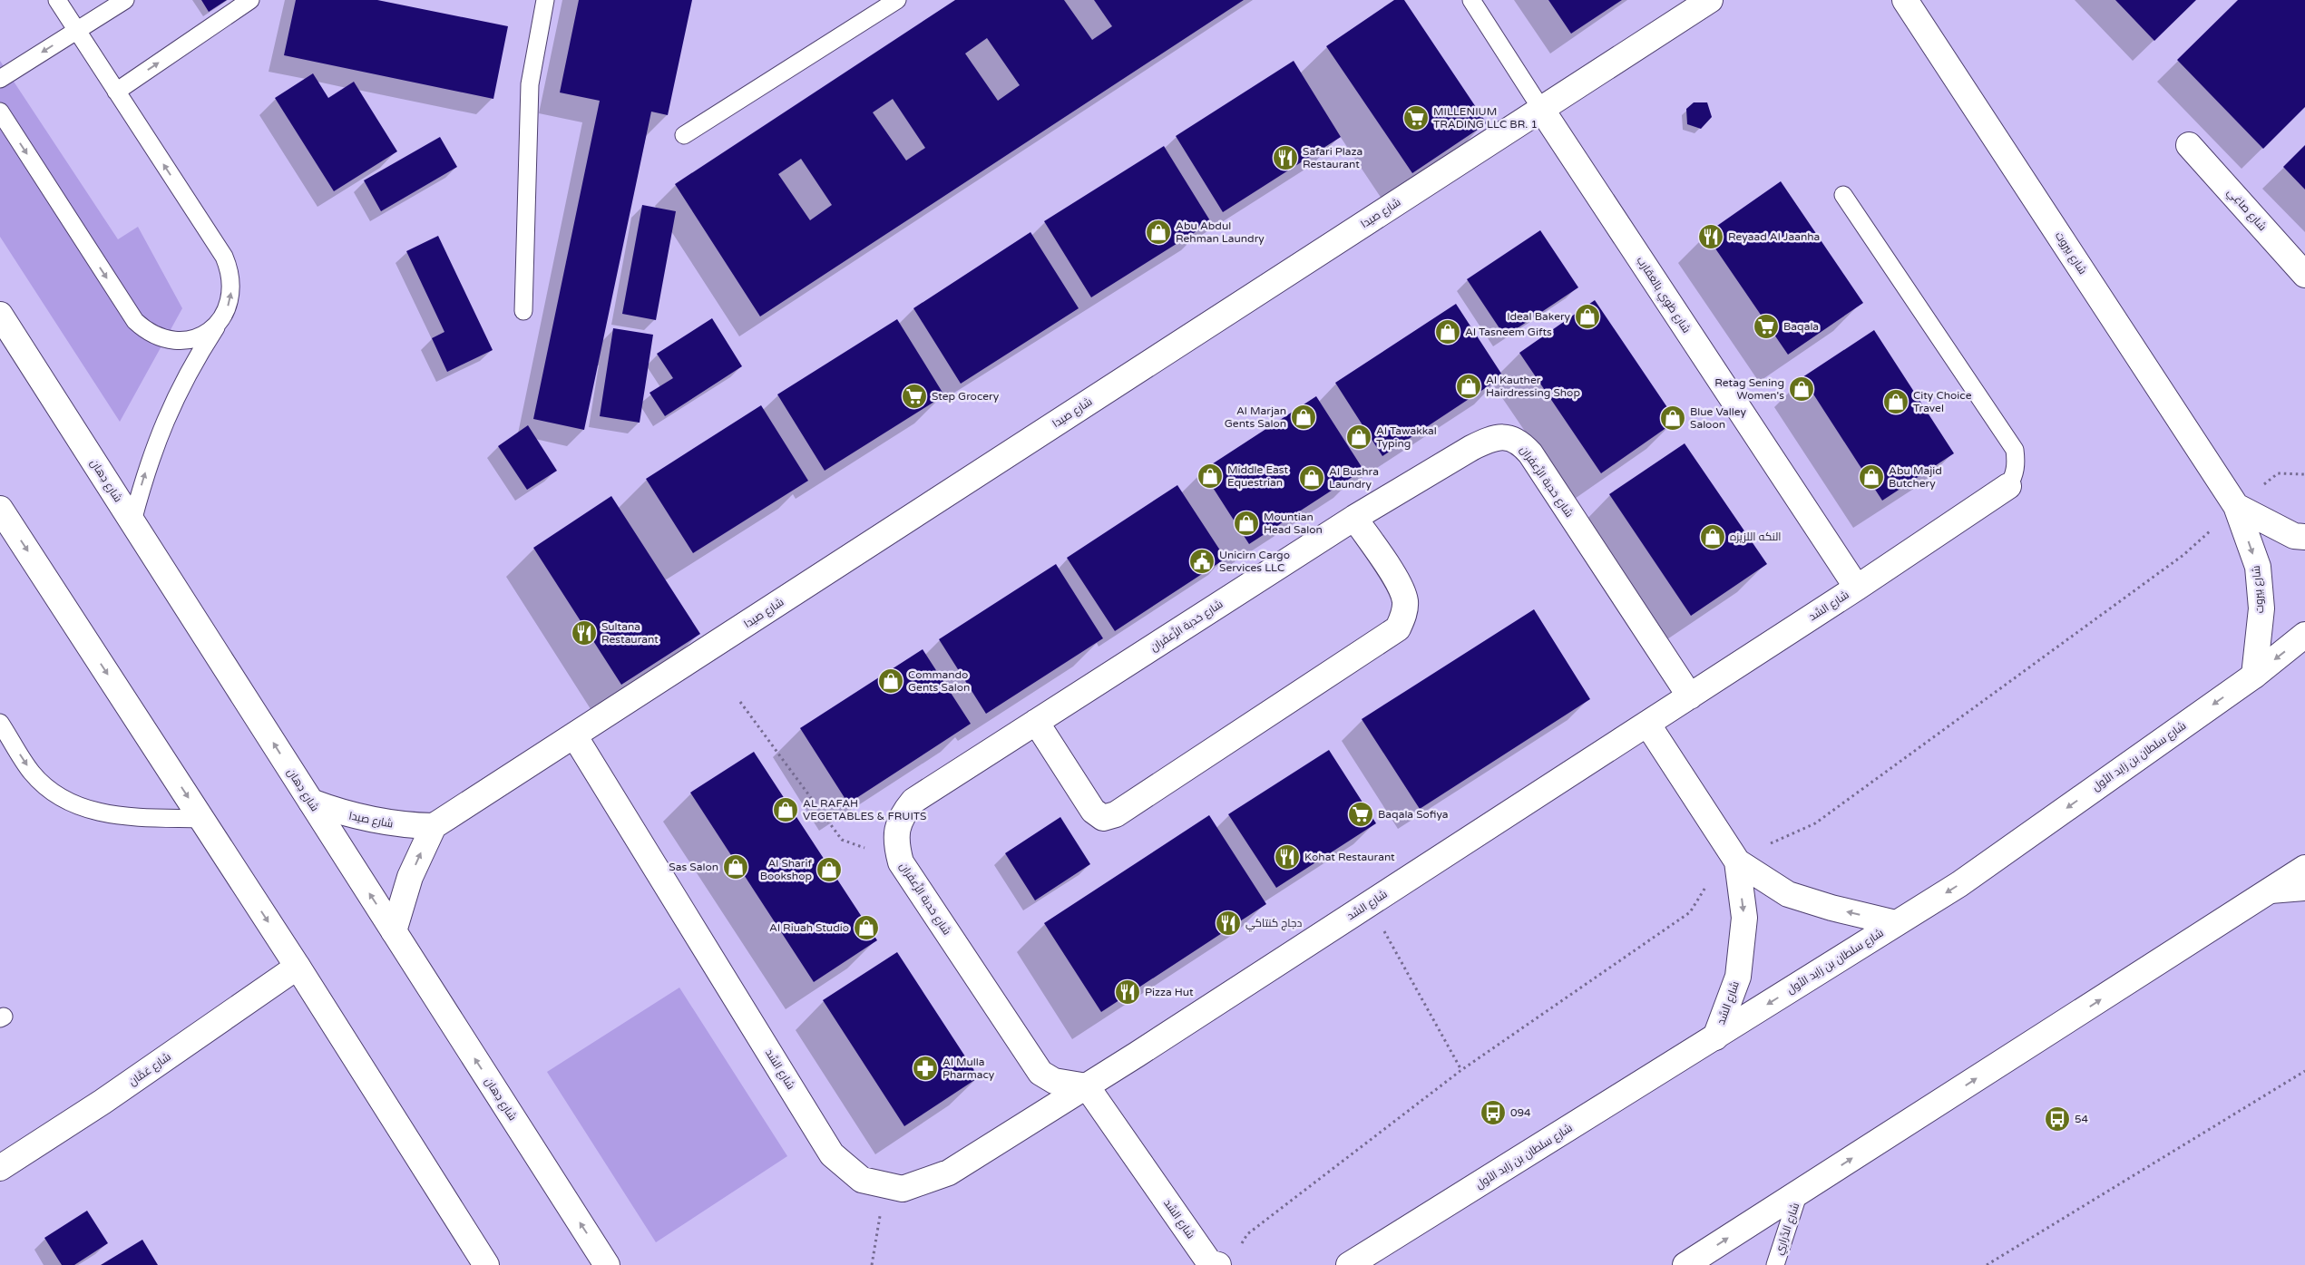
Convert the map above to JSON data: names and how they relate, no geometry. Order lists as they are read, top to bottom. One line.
{"streets":{"street":["شارع صاغِي","شارع صيدا","شارع بيروت","شارع طَوِي بالعَقارب","شارع دِهان","شارع حَدبة الزَّعفَران","شارع السَّد","شارع سلطان بن زايد الأول","شارع عَمَّان"],"lane":["شارع الدَّرارِي"]},"crossings":[["شارع صيدا","شارع طَوِي بالعَقارب"],["شارع صيدا","شارع دِهان"],["شارع صيدا","شارع السَّد"],["شارع بيروت","شارع سلطان بن زايد الأول"],["شارع طَوِي بالعَقارب","شارع السَّد"],["شارع حَدبة الزَّعفَران","شارع السَّد"],["شارع السَّد","شارع سلطان بن زايد الأول"]],"places":{"supermarket":["MILLENIUM TRADING LLC BR. 1","Baqala","Step Grocery","Baqala Sofiya"],"restaurant":["Safari Plaza Restaurant","Reyaad Al Jaanha","Sultana Restaurant","Kohat Restaurant","دجاج كنتاكي","Pizza Hut"],"shop":["Abu Abdul Rehman Laundry","Ideal Bakery","Al Tasneem Gifts","Al Kauther Hairdressing Shop","Retag Sening Women's","City Choice Travel","Al Marjan Gents Salon","Blue Valley Saloon","Al Tawakkal Typing","Middle East Equestrian","Abu Majid Butchery","Al Bushra Laundry","Mountian Head Salon","النكه اللزيزه","Commando Gents Salon","AL RAFAH VEGETABLES & FRUITS","Sas Salon","Al Sharif Bookshop","Al Riuah Studio"],"public building":["Unicirn Cargo Services LLC"],"pharmacy":["Al Mulla Pharmacy"],"bus stop":["094","54"]}}
